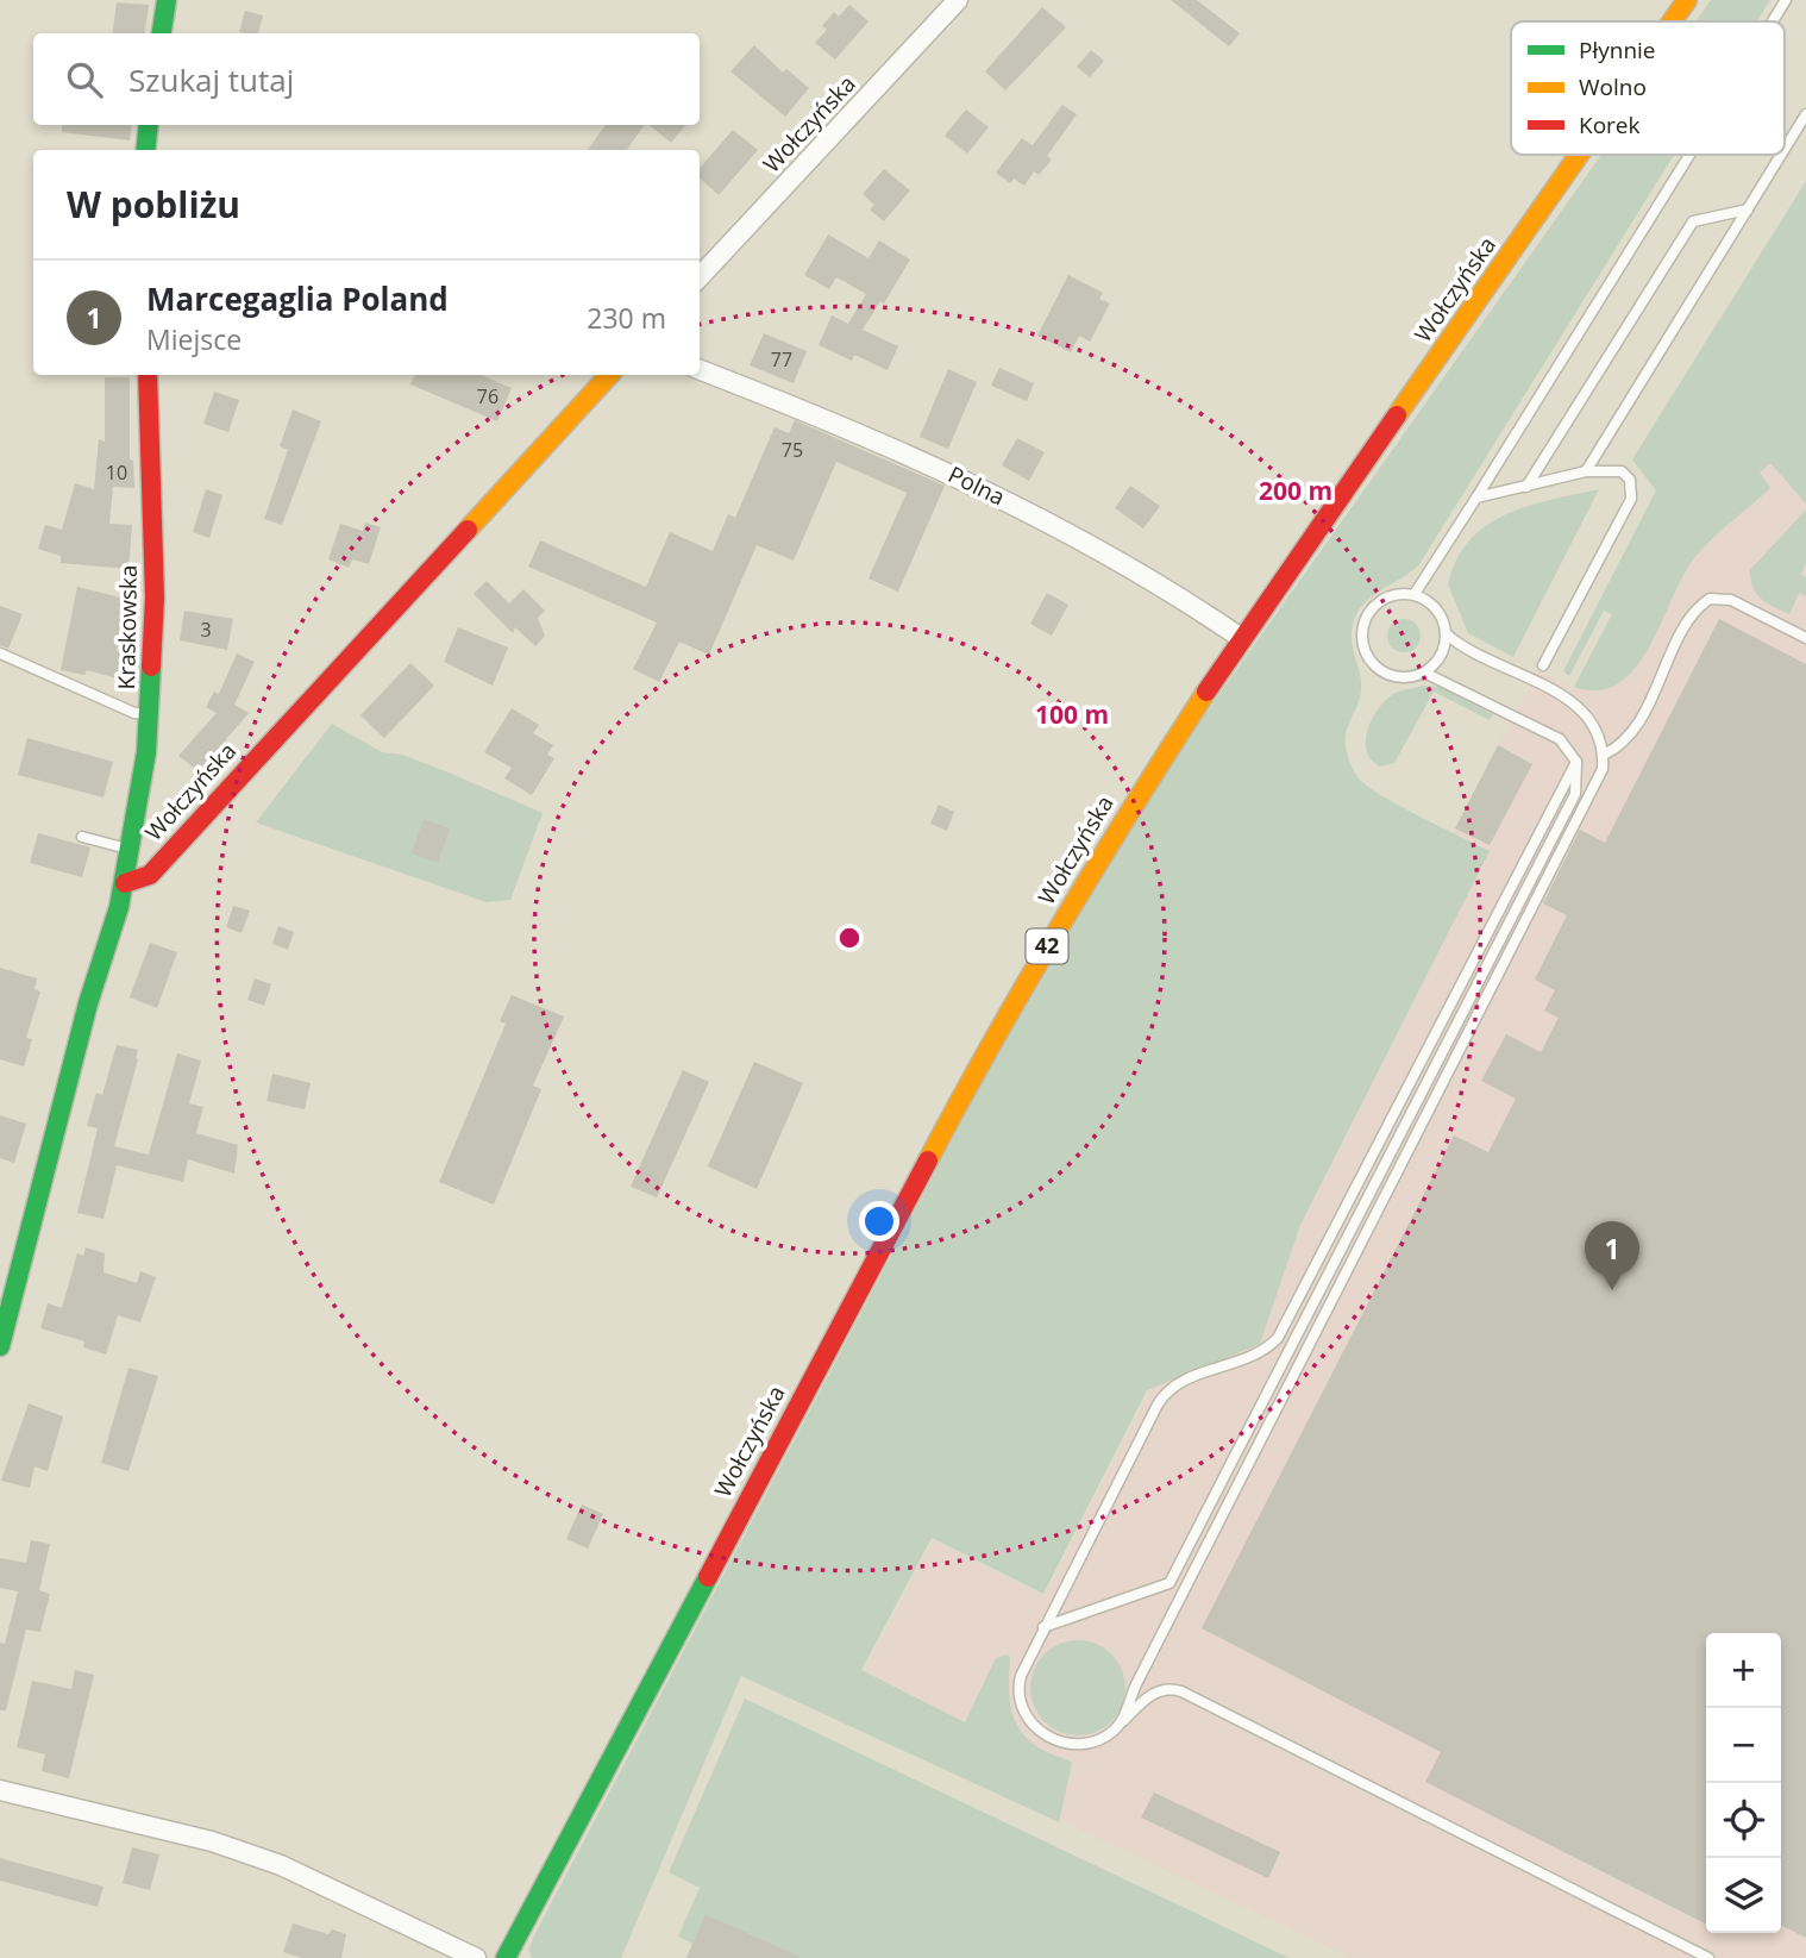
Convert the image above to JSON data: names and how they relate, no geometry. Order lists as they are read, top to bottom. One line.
{"streets":{"main road":["Wołczyńska","Kraskowska","42"],"street":["Polna"]},"crossings":[["Wołczyńska","Polna"],["Wołczyńska","Kraskowska"]],"house_numbers":["77","76","75","10","3"],"legend":["Płynnie","Wolno","Korek"],"page":{"search":"Szukaj tutaj","heading":"W pobliżu","list":[{"mark":"1","name":"Marcegaglia Poland","note":"Miejsce","value":"230 m"}],"pins":"1","map_buttons":["+","−"]},"rings":["200 m","100 m"]}
